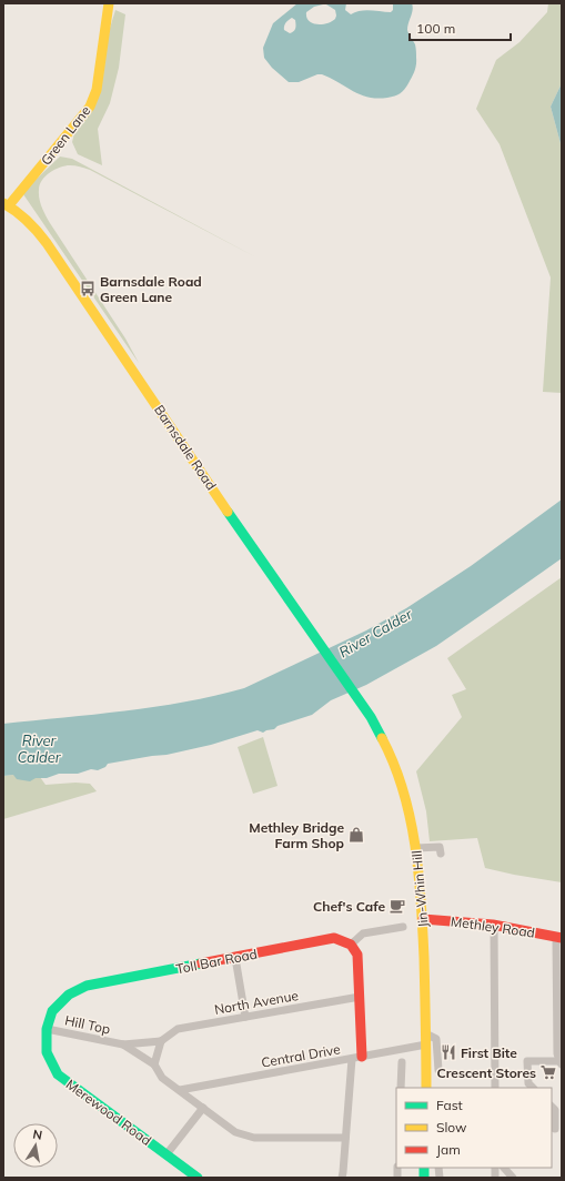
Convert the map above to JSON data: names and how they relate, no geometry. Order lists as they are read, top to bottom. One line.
{"streets":{"main road":["Green Lane","Barnsdale Road","Jin-Whin Hill","Methley Road","Toll Bar Road","Merewood Road"],"street":["North Avenue","Hill Top","Central Drive"]},"crossings":[["Green Lane","Barnsdale Road"],["Barnsdale Road","Jin-Whin Hill"],["Jin-Whin Hill","Methley Road"],["Jin-Whin Hill","Central Drive"],["Toll Bar Road","Hill Top"],["Toll Bar Road","Merewood Road"],["North Avenue","Hill Top"],["Hill Top","Central Drive"],["Hill Top","Merewood Road"]],"water":["River Calder"],"places":{"bus stop":["Barnsdale Road Green Lane"],"shop":["Methley Bridge Farm Shop"],"cafe":["Chef's Cafe"],"restaurant":["First Bite"],"supermarket":["Crescent Stores"]},"legend":["Fast","Slow","Jam"],"scale_bar":"100 m","north":"top"}
